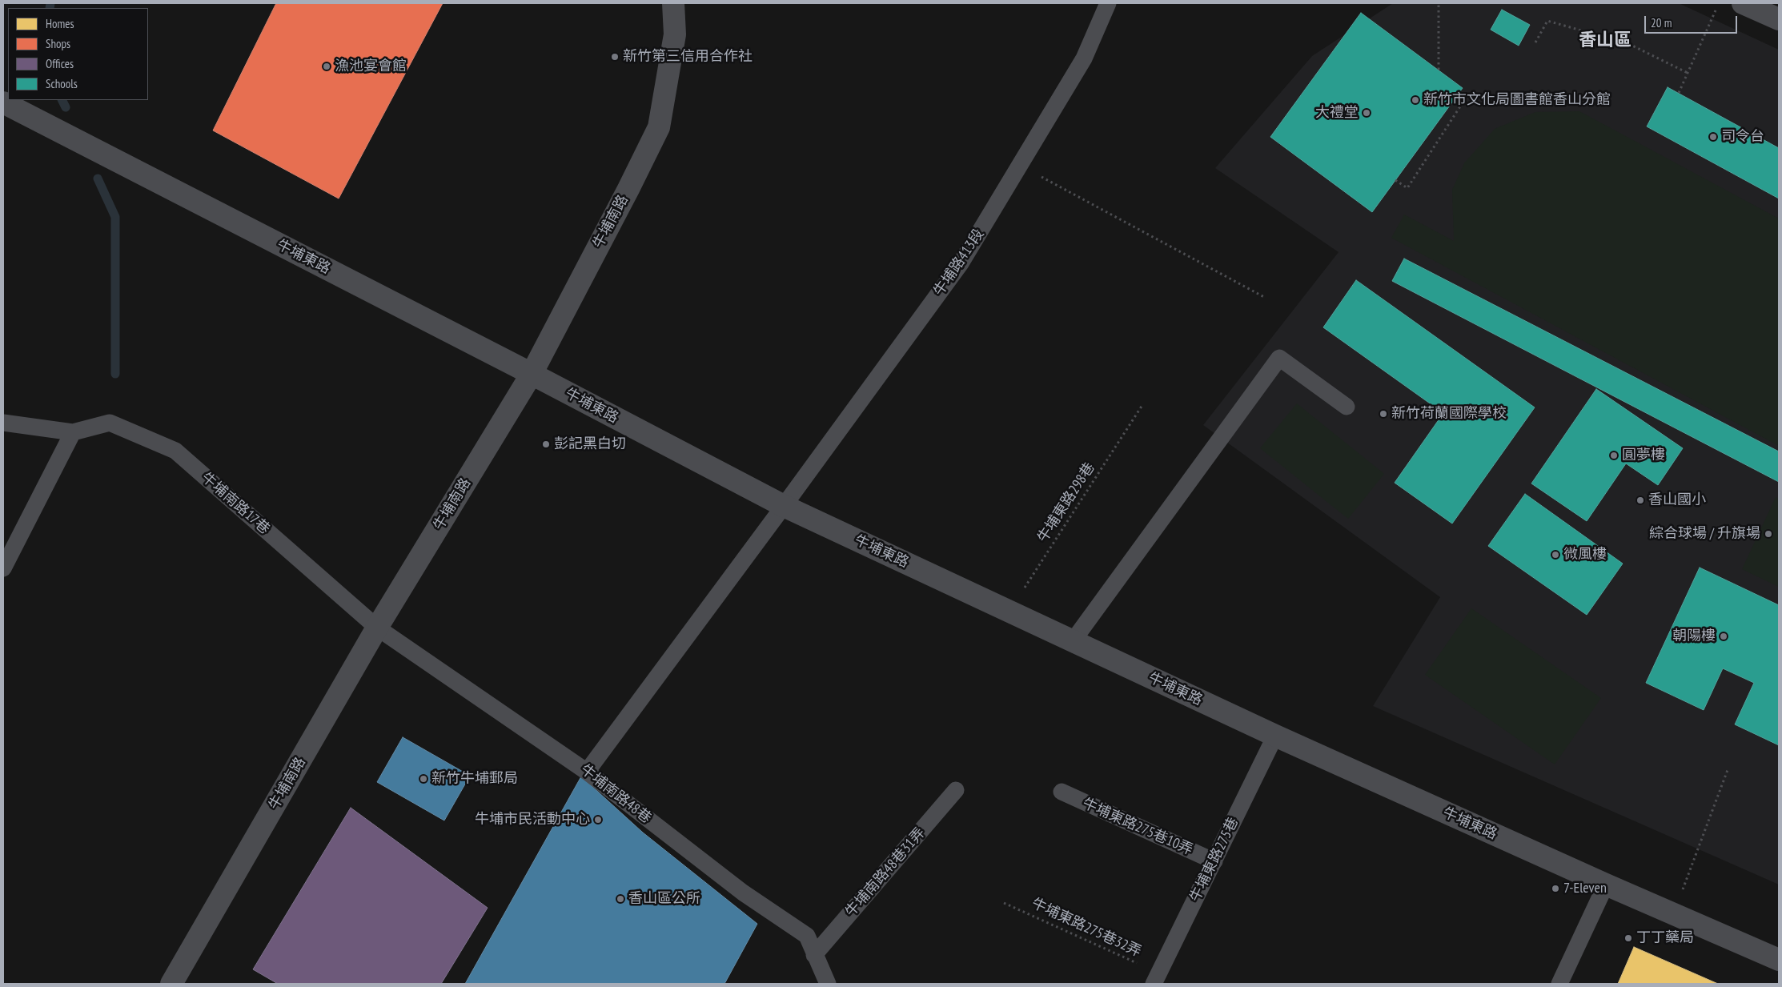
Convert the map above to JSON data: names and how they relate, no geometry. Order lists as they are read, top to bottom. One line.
{"streets":{"street":["牛埔南路","牛埔東路"],"lane":["牛埔路413段","牛埔南路17巷","牛埔南路48巷","牛埔東路275巷10弄","牛埔東路275巷","牛埔南路48巷31弄"],"path":["牛埔東路298巷","牛埔東路275巷32弄"]},"crossings":[["牛埔南路","牛埔東路"],["牛埔南路","牛埔南路17巷"],["牛埔南路","牛埔南路48巷"],["牛埔東路","牛埔路413段"],["牛埔東路","牛埔東路298巷"],["牛埔東路","牛埔東路275巷"],["牛埔路413段","牛埔南路48巷"],["牛埔南路17巷","牛埔南路48巷"],["牛埔南路48巷","牛埔南路48巷31弄"],["牛埔東路275巷10弄","牛埔東路275巷"],["牛埔東路275巷","牛埔東路275巷32弄"]],"districts":["香山區"],"places":["新竹第三信用合作社","漁池宴會館","新竹市文化局圖書館香山分館","大禮堂","司令台","新竹荷蘭國際學校","彭記黑白切","圓夢樓","香山國小","綜合球場 / 升旗場","微風樓","朝陽樓","新竹牛埔郵局","牛埔市民活動中心","7-Eleven","香山區公所","丁丁藥局"],"legend":["Homes","Shops","Offices","Schools"],"scale_bar":"20 m"}
